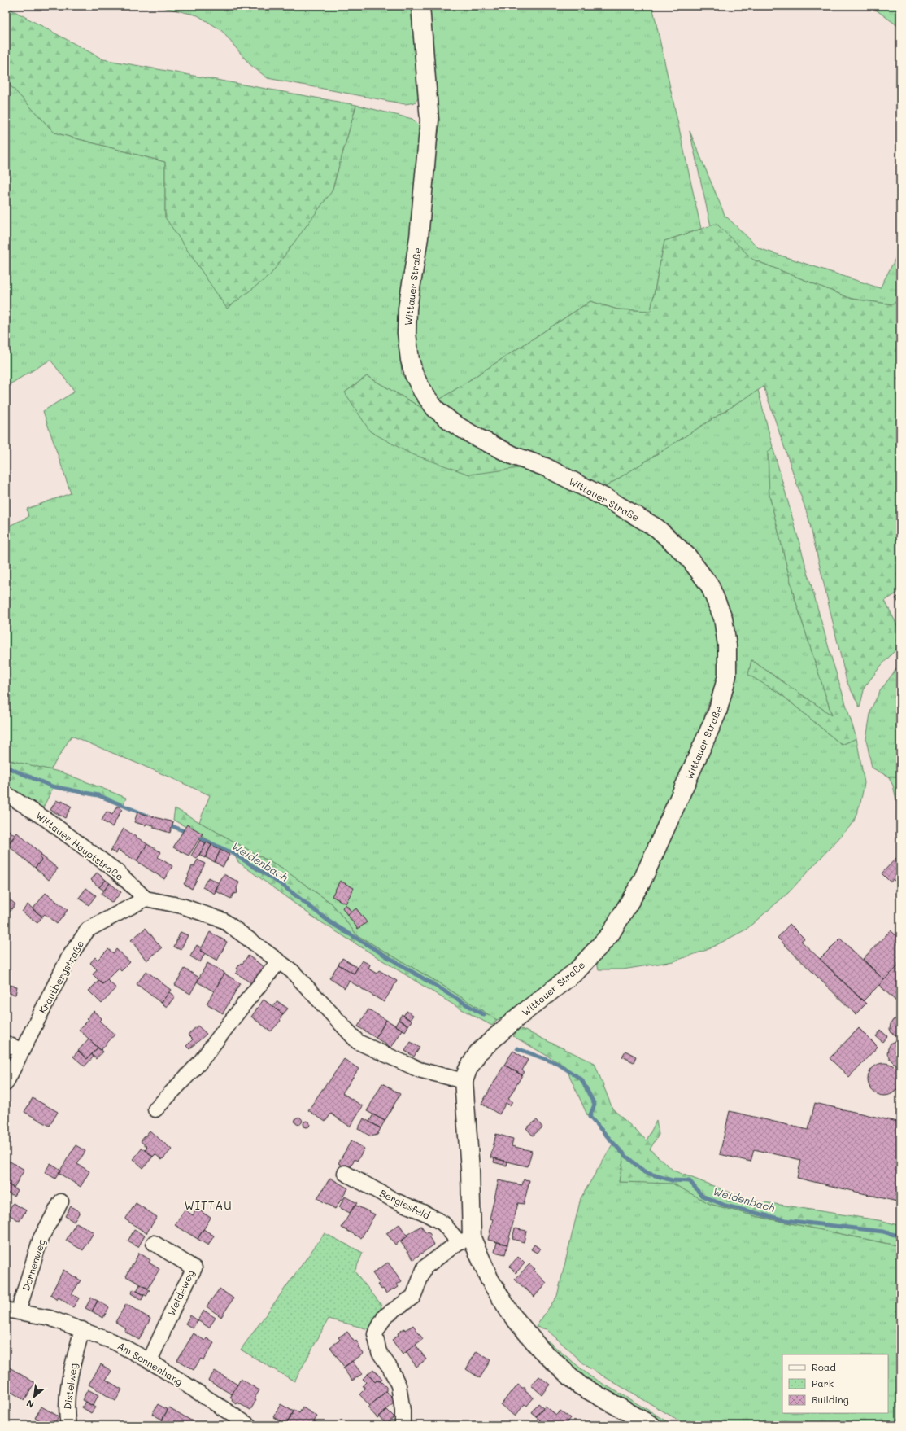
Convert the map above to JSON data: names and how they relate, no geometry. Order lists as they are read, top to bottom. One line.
{"streets":{"street":["Wittauer Straße","Wittauer Hauptstraße","Krautbergstraße","Berglesfeld","Dornenweg","Weideweg","Am Sonnenhang","Distelweg"]},"crossings":[["Wittauer Straße","Berglesfeld"],["Wittauer Hauptstraße","Krautbergstraße"],["Dornenweg","Am Sonnenhang"],["Weideweg","Am Sonnenhang"],["Am Sonnenhang","Distelweg"]],"districts":["WITTAU"],"water":["Weidenbach"],"legend":["Road","Park","Building"],"north":"bottom left"}
